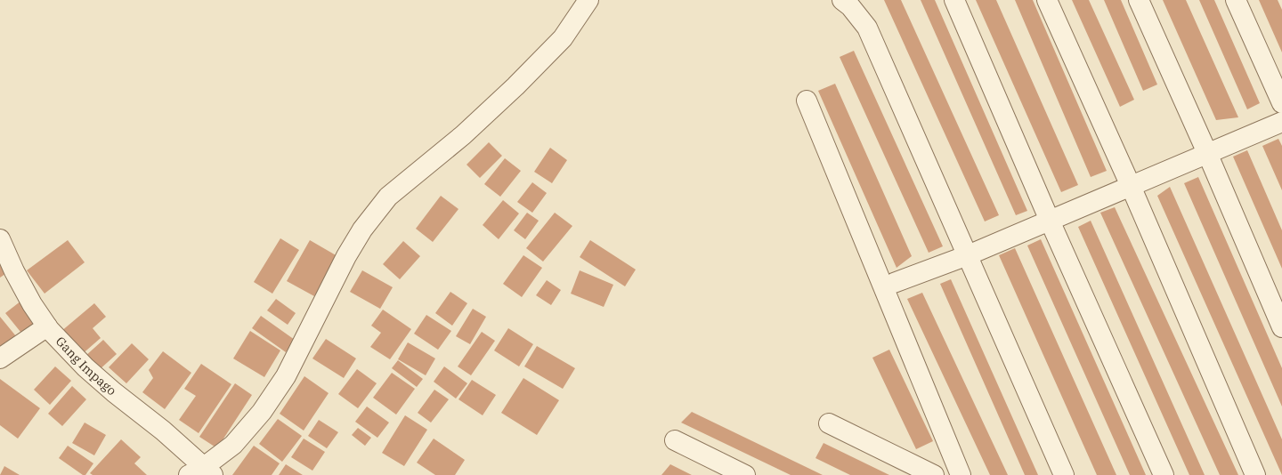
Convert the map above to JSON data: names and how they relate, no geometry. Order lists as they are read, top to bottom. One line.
{"streets":{"street":["Gang Impago"]}}
